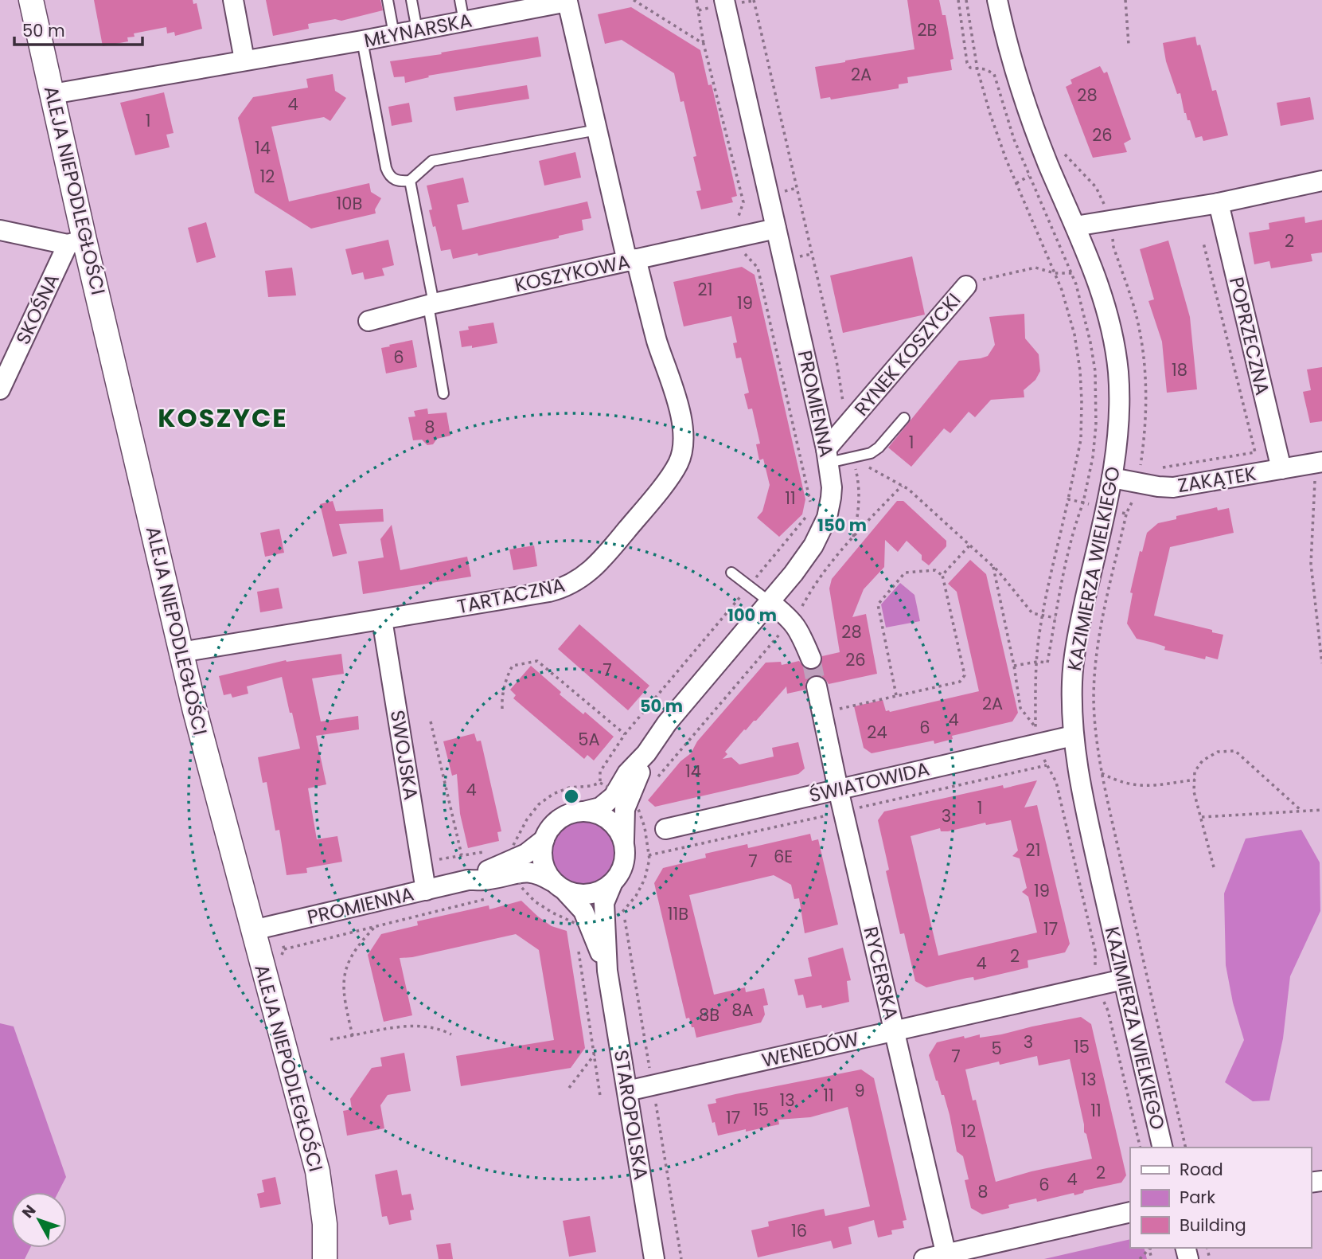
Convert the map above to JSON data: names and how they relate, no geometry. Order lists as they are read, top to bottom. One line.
{"streets":{"street":["MŁYNARSKA","ALEJA NIEPODLEGŁOŚCI","KOSZYKOWA","SKOŚNA","POPRZECZNA","RYNEK KOSZYCKI","PROMIENNA","ZAKĄTEK","KAZIMIERZA WIELKIEGO","TARTACZNA","SWOJSKA","ŚWIATOWIDA","RYCERSKA","WENEDÓW","STAROPOLSKA"]},"crossings":[["MŁYNARSKA","ALEJA NIEPODLEGŁOŚCI"],["MŁYNARSKA","KOSZYKOWA"],["MŁYNARSKA","TARTACZNA"],["ALEJA NIEPODLEGŁOŚCI","SKOŚNA"],["ALEJA NIEPODLEGŁOŚCI","PROMIENNA"],["ALEJA NIEPODLEGŁOŚCI","TARTACZNA"],["KOSZYKOWA","PROMIENNA"],["KOSZYKOWA","TARTACZNA"],["POPRZECZNA","ZAKĄTEK"],["RYNEK KOSZYCKI","PROMIENNA"],["PROMIENNA","SWOJSKA"],["PROMIENNA","STAROPOLSKA"],["ZAKĄTEK","KAZIMIERZA WIELKIEGO"],["KAZIMIERZA WIELKIEGO","ŚWIATOWIDA"],["KAZIMIERZA WIELKIEGO","WENEDÓW"],["TARTACZNA","SWOJSKA"],["ŚWIATOWIDA","RYCERSKA"],["RYCERSKA","WENEDÓW"],["WENEDÓW","STAROPOLSKA"]],"districts":["KOSZYCE"],"house_numbers":["2B","2A","28","4","1","26","14","12","10B","2","21","19","6","18","8","1","11","28","26","7","2A","4","6","24","5A","14","4","1","3","21","6E","7","19","11B","17","2","4","8A","8B","3","15","5","7","13","9","11","13","15","11","17","12","2","4","6","8","16"],"legend":["Road","Park","Building"],"scale_bar":"50 m","north":"top left","rings":["150 m","100 m","50 m"]}
